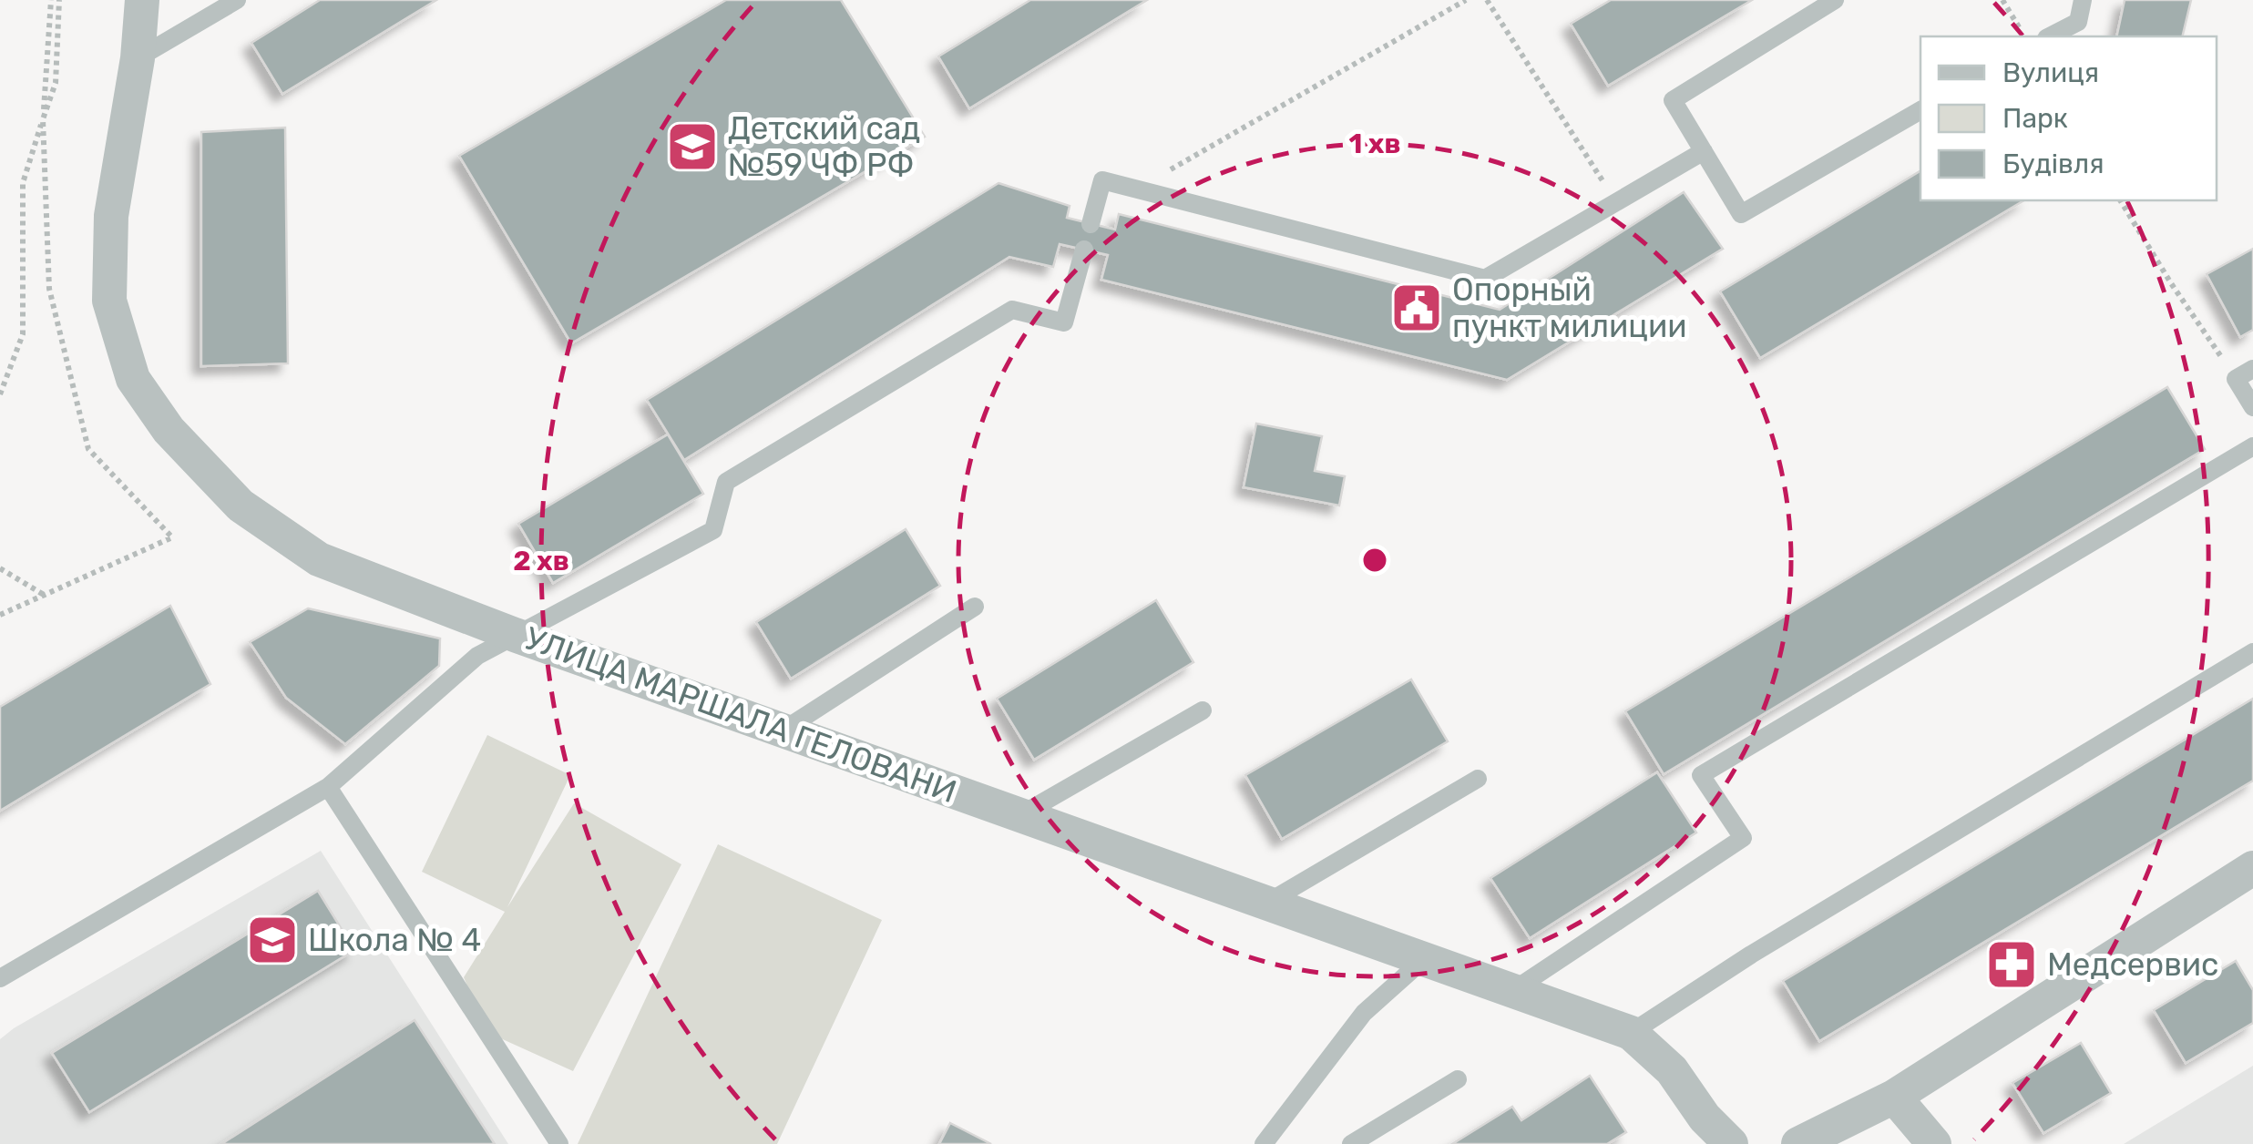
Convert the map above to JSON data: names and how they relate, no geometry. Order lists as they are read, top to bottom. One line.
{"streets":{"street":["УЛИЦА МАРШАЛА ГЕЛОВАНИ"]},"places":{"school or university":["Детский сад №59 ЧФ РФ","Школа № 4"],"public building":["Опорный пункт милиции"],"pharmacy":["Медсервис"]},"legend":["Вулиця","Парк","Будівля"],"rings":["1 хв","2 хв"]}
